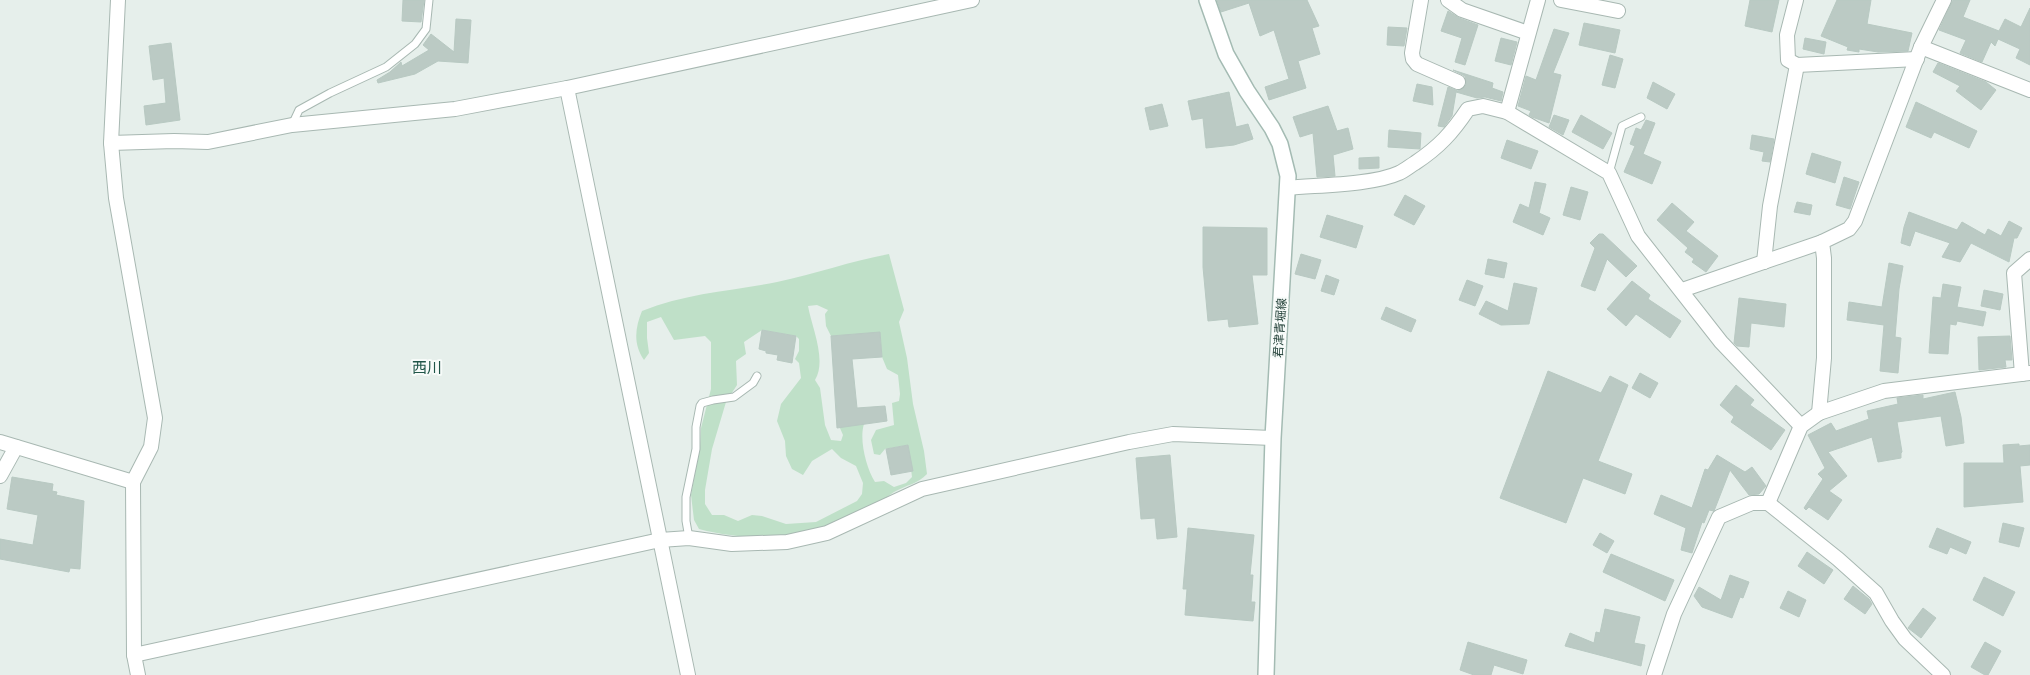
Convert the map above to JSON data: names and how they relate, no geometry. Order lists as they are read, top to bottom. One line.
{"streets":{"main road":["君津青堀線"]},"districts":["西川"]}
